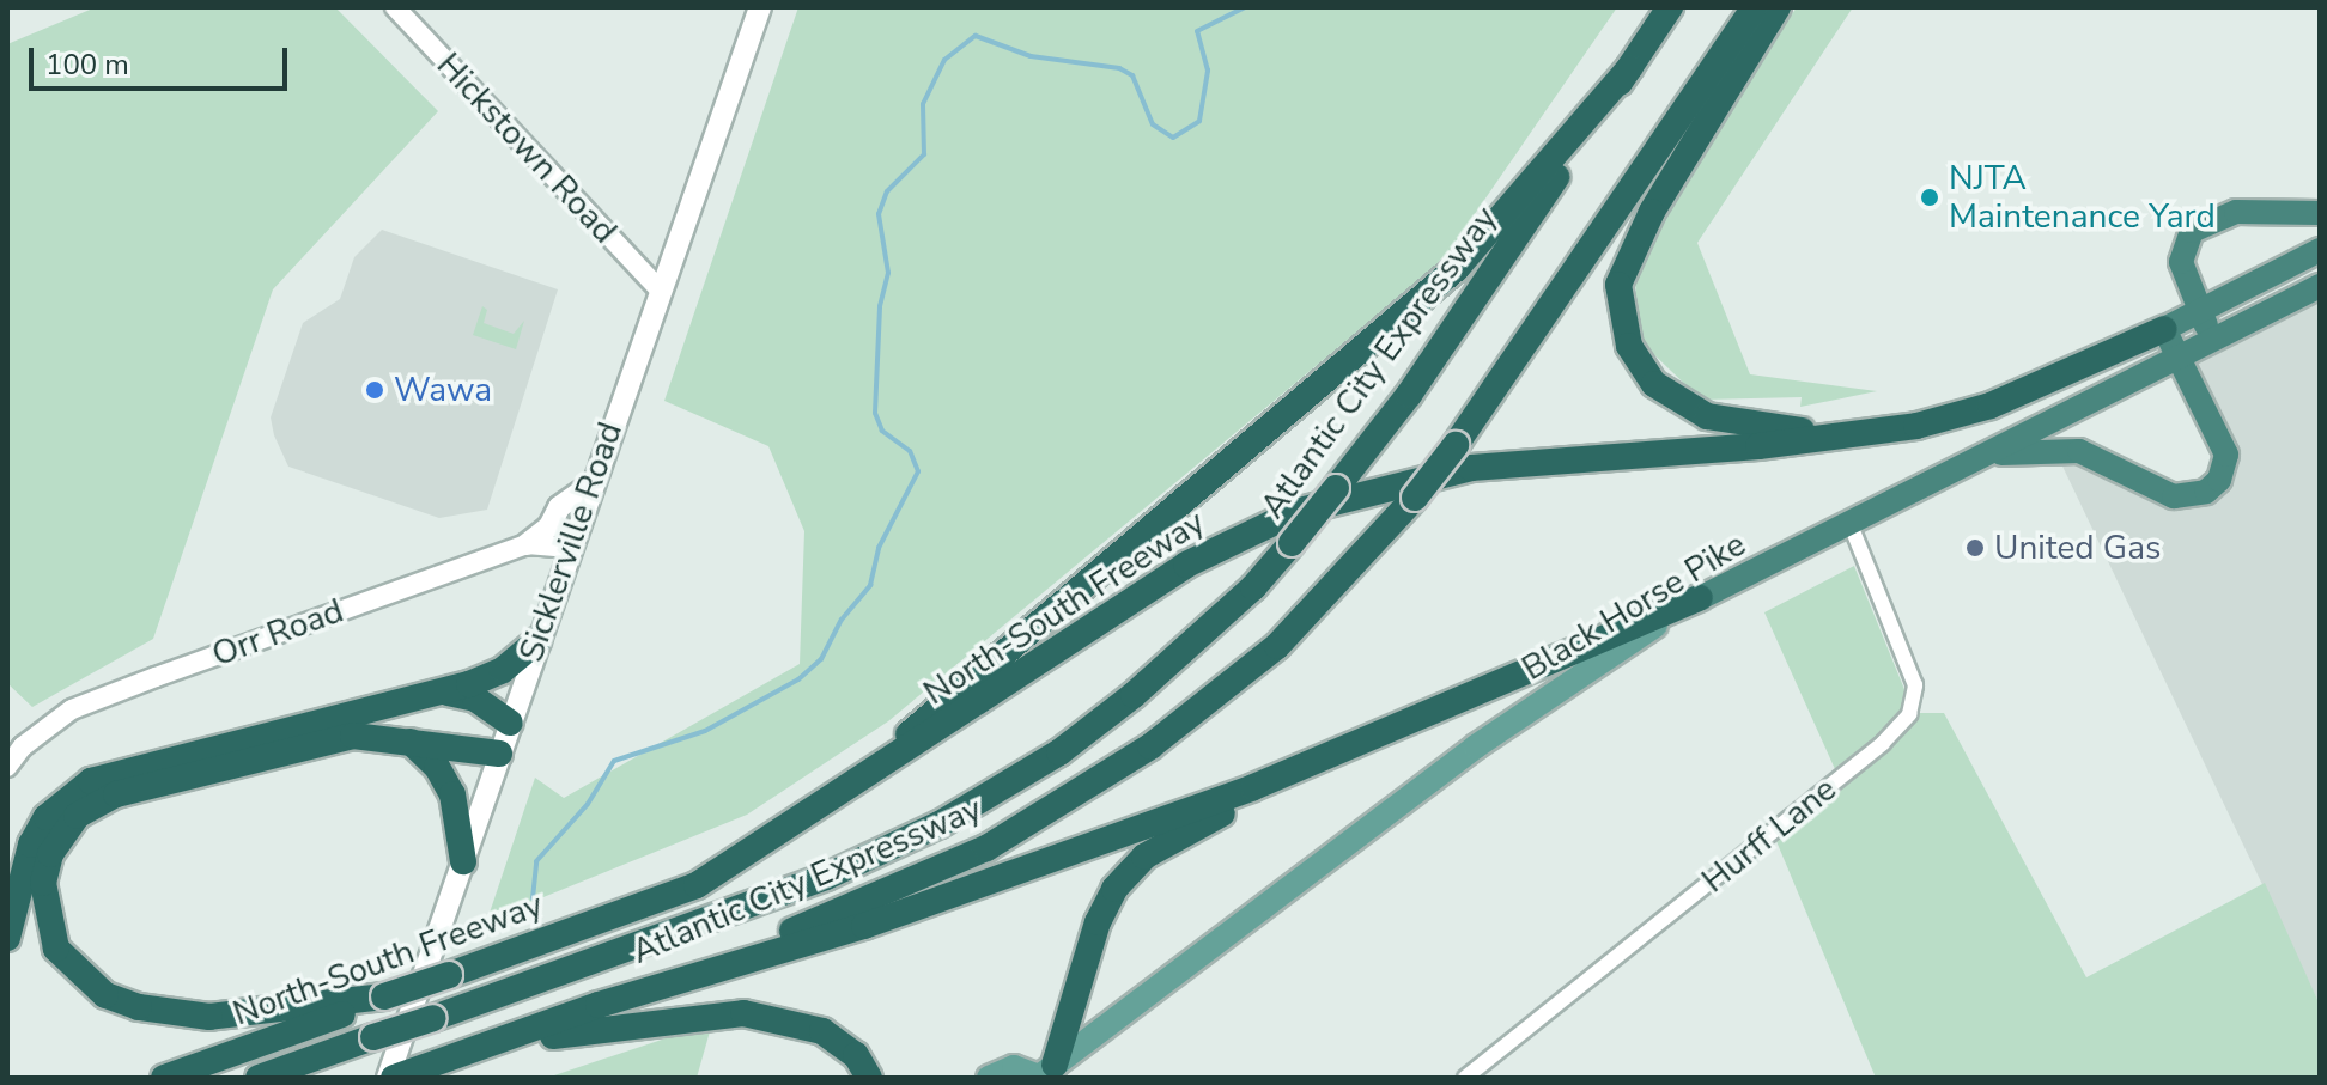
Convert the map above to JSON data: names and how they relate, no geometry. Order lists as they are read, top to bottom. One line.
{"streets":{"highway":["Atlantic City Expressway","Black Horse Pike","North-South Freeway"],"main road":["Sicklerville Road"],"street":["Hickstown Road","Orr Road","Hurff Lane"]},"crossings":[["Hickstown Road","Sicklerville Road"],["Sicklerville Road","Orr Road"],["Black Horse Pike","Hurff Lane"]],"places":["NJTA Maintenance Yard","Wawa","United Gas"],"scale_bar":"100 m"}
